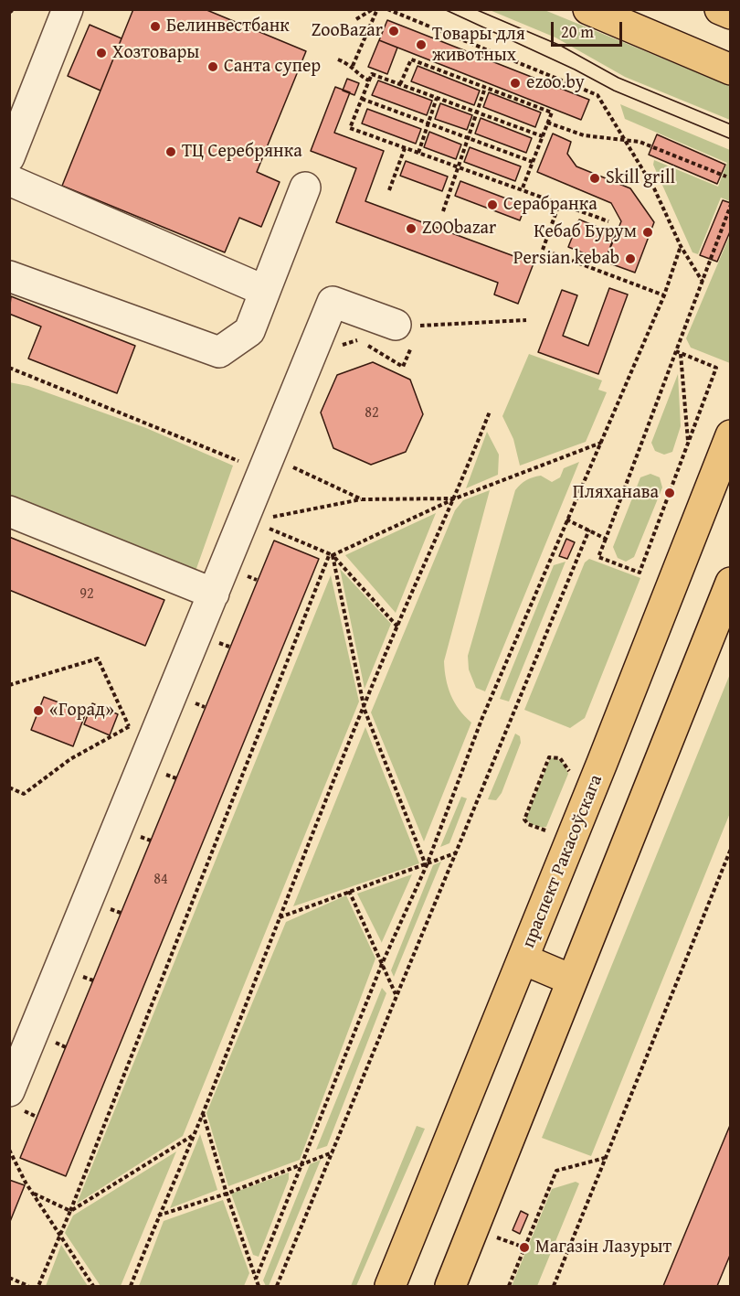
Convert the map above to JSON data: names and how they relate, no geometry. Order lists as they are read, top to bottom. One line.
{"streets":{"main road":["праспект Ракасоўскага"]},"places":["Белинвестбанк","ZooBazar","Товары для животных","Хозтовары","Санта супер","ezoo.by","ТЦ Серебрянка","Skill grill","Серабранка","ZOObazar","Кебаб Бурум","Persian kebab","Пляханава","«Горад»","Магазін Лазурыт"],"house_numbers":["82","92","84"],"scale_bar":"20 m"}
